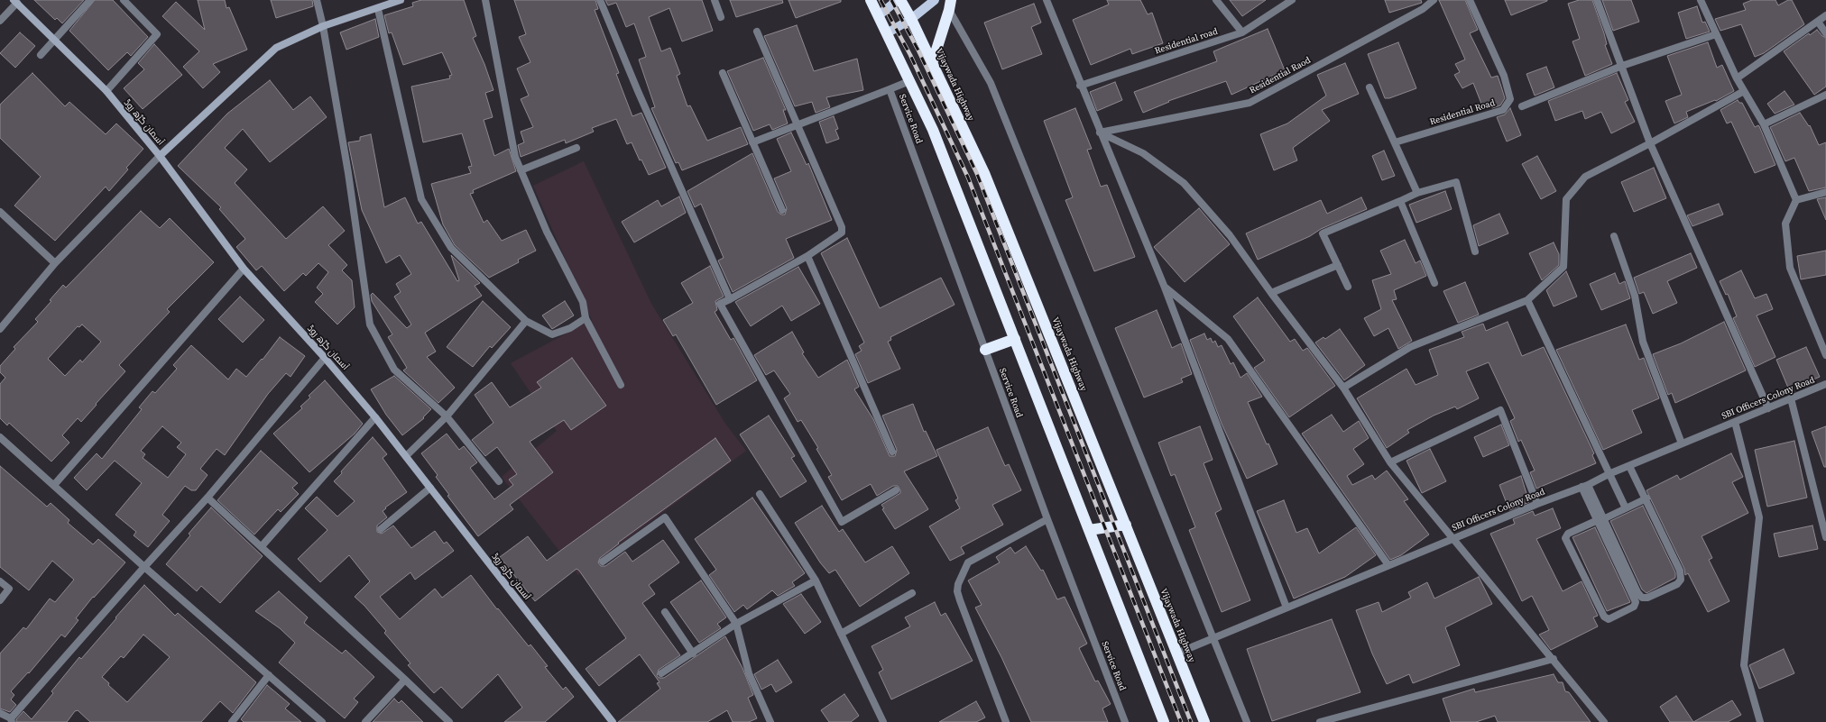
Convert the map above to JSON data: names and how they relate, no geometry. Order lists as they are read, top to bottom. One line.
{"streets":{"highway":["Vijaywada Highway"],"street":["Residential road","Residential Raod","Residential Road","Service Road","آسمان گڑھ روڈ","SBI Officers Colony Road"]},"crossings":[["Vijaywada Highway","SBI Officers Colony Road"]]}
